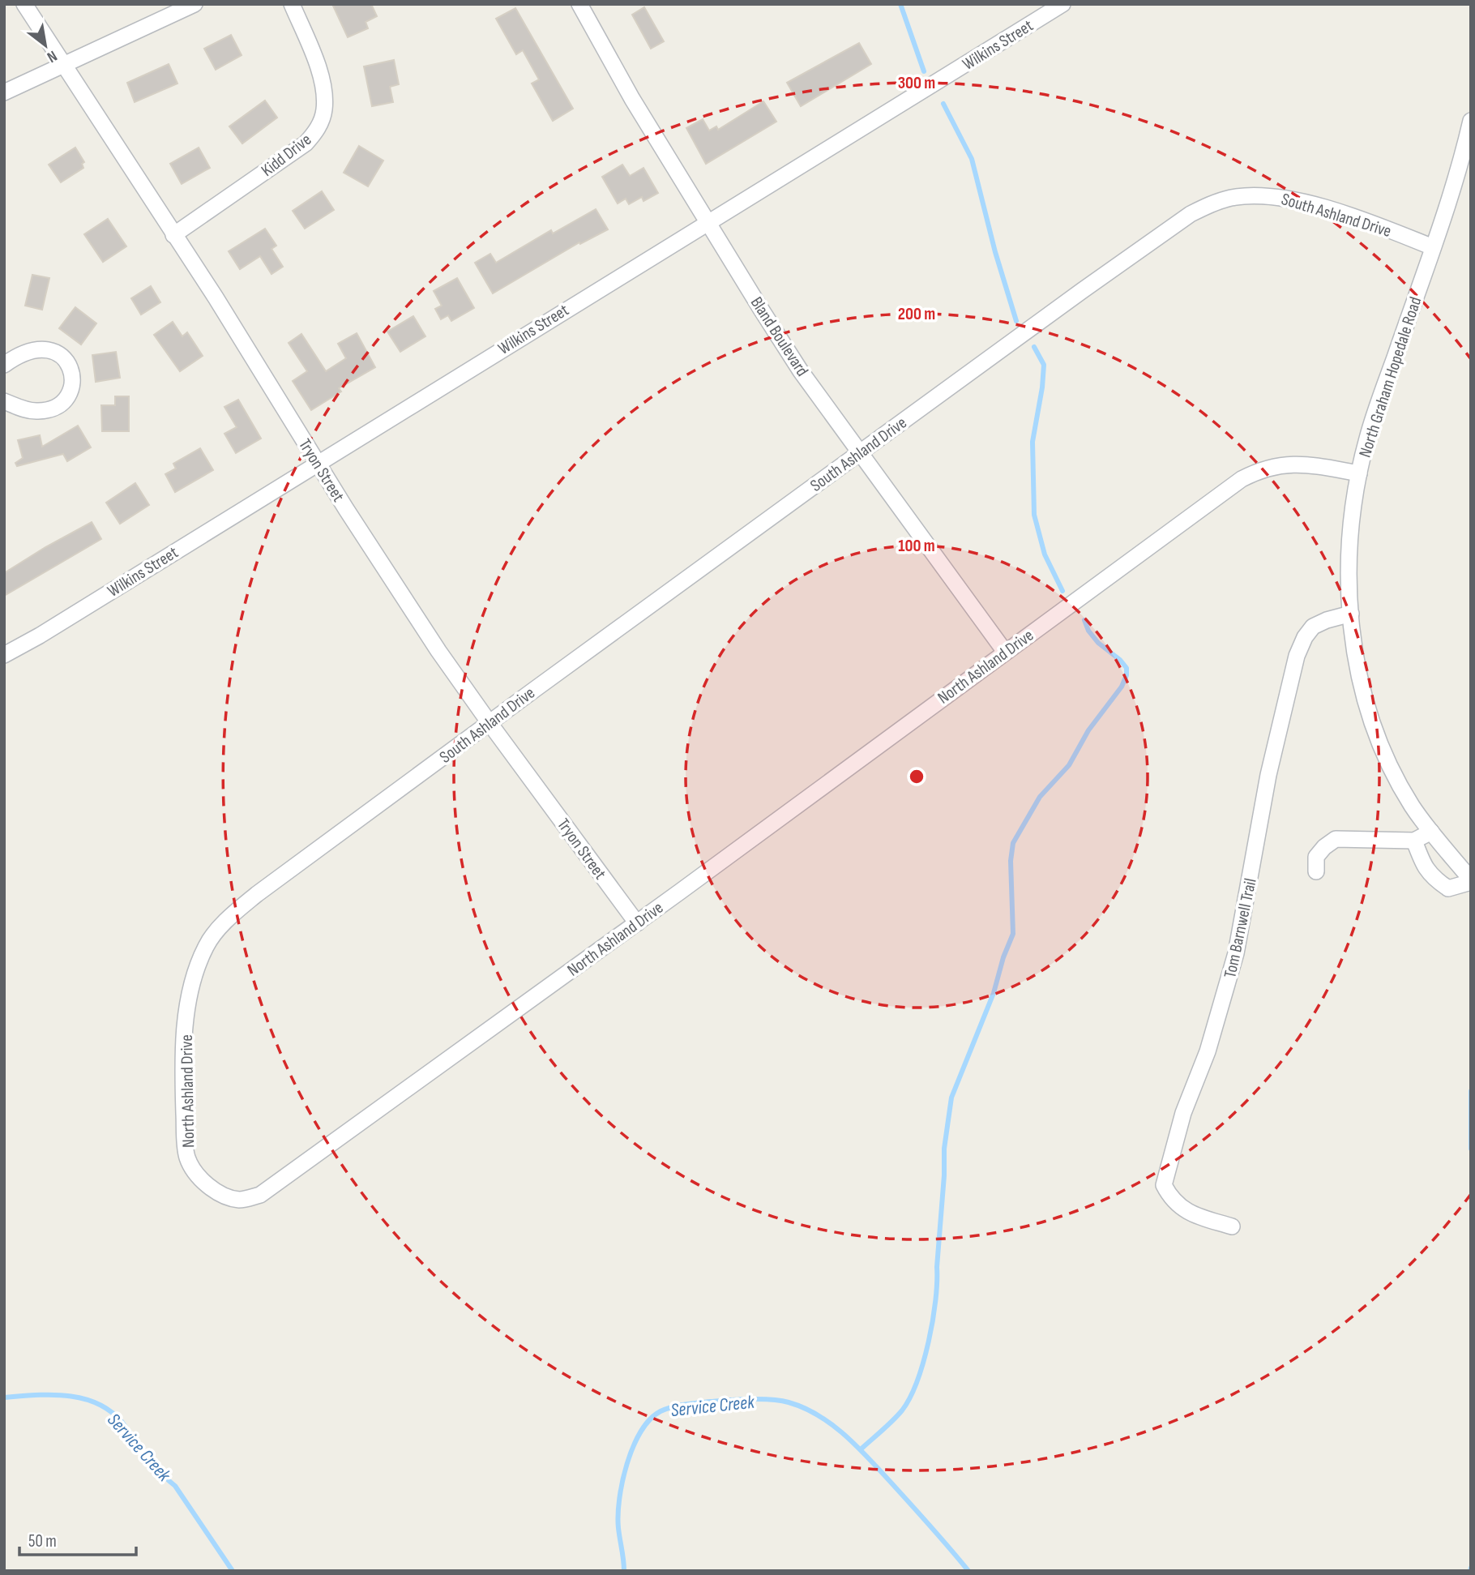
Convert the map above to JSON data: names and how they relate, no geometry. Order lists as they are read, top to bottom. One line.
{"streets":{"street":["Wilkins Street","Kidd Drive","South Ashland Drive","Bland Boulevard","North Graham Hopedale Road","Tryon Street","North Ashland Drive","Tom Barnwell Trail"]},"crossings":[["Wilkins Street","Bland Boulevard"],["Wilkins Street","Tryon Street"],["Kidd Drive","Tryon Street"],["South Ashland Drive","Bland Boulevard"],["South Ashland Drive","North Graham Hopedale Road"],["South Ashland Drive","Tryon Street"],["South Ashland Drive","North Ashland Drive"],["Bland Boulevard","North Ashland Drive"],["North Graham Hopedale Road","North Ashland Drive"],["North Graham Hopedale Road","Tom Barnwell Trail"],["Tryon Street","North Ashland Drive"]],"water":["Service Creek"],"scale_bar":"50 m","north":"bottom right","rings":["300 m","200 m","100 m"]}
